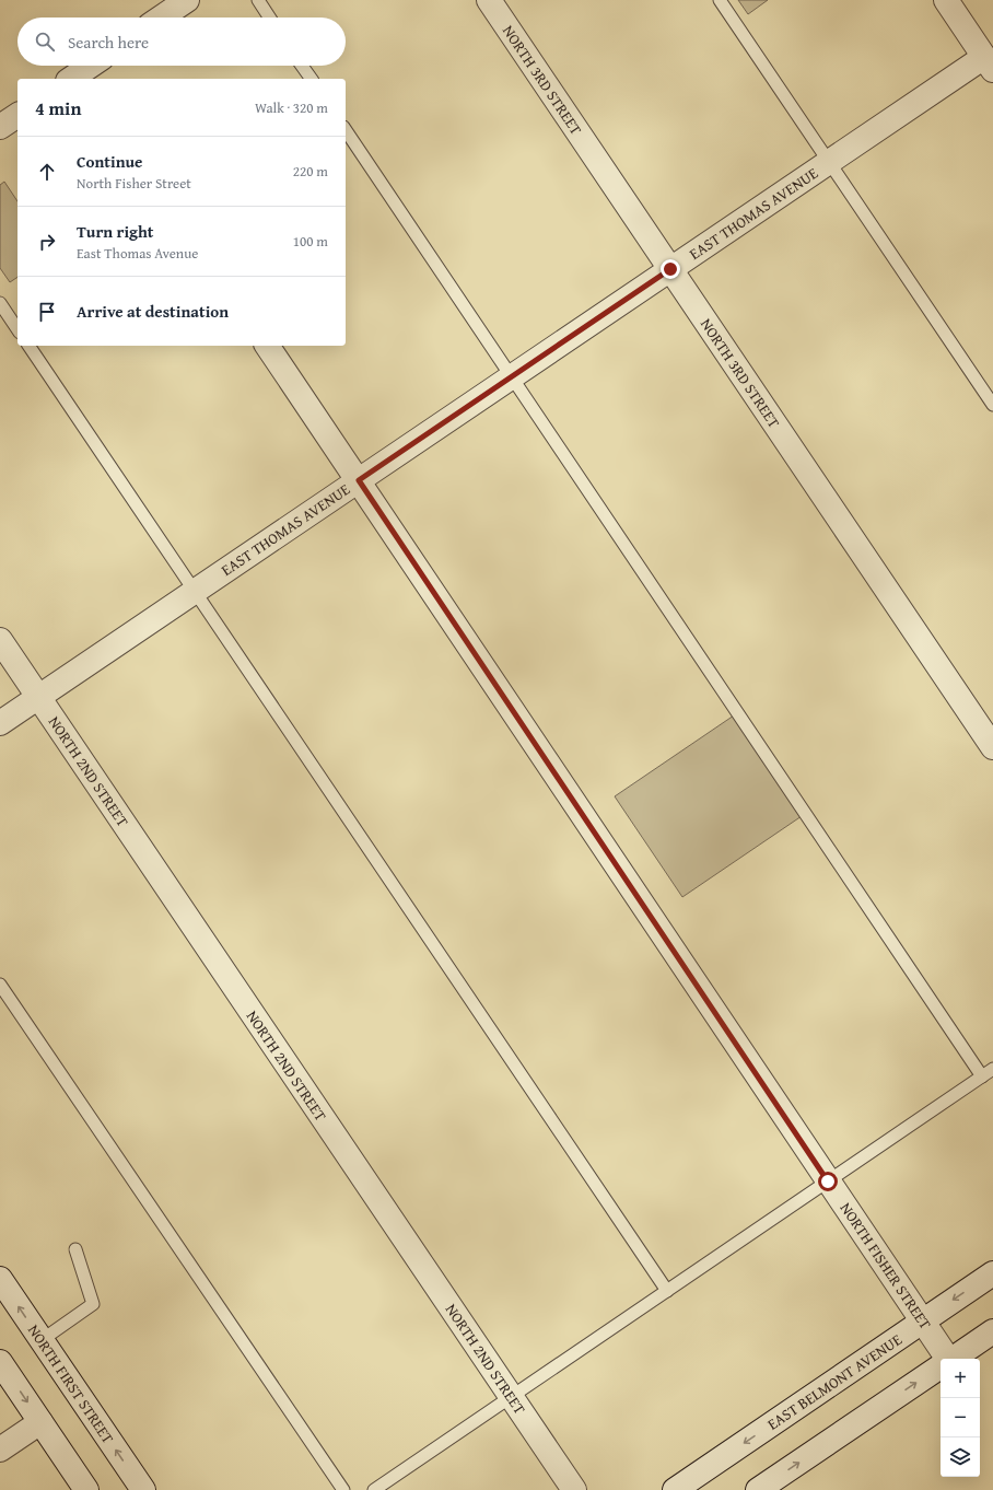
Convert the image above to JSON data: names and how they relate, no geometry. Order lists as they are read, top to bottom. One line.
{"streets":{"street":["NORTH 3RD STREET","EAST THOMAS AVENUE","NORTH 2ND STREET","NORTH FISHER STREET","EAST BELMONT AVENUE","NORTH FIRST STREET"]},"crossings":[["NORTH 3RD STREET","EAST THOMAS AVENUE"],["EAST THOMAS AVENUE","NORTH 2ND STREET"],["EAST THOMAS AVENUE","NORTH FISHER STREET"],["NORTH FISHER STREET","EAST BELMONT AVENUE"]],"page":{"search":"Search here","heading":["4 min","Walk · 320 m"],"list":[["Continue","North Fisher Street","220 m"],["Turn right","East Thomas Avenue","100 m"],"Arrive at destination"],"map_buttons":["+","−"]}}
